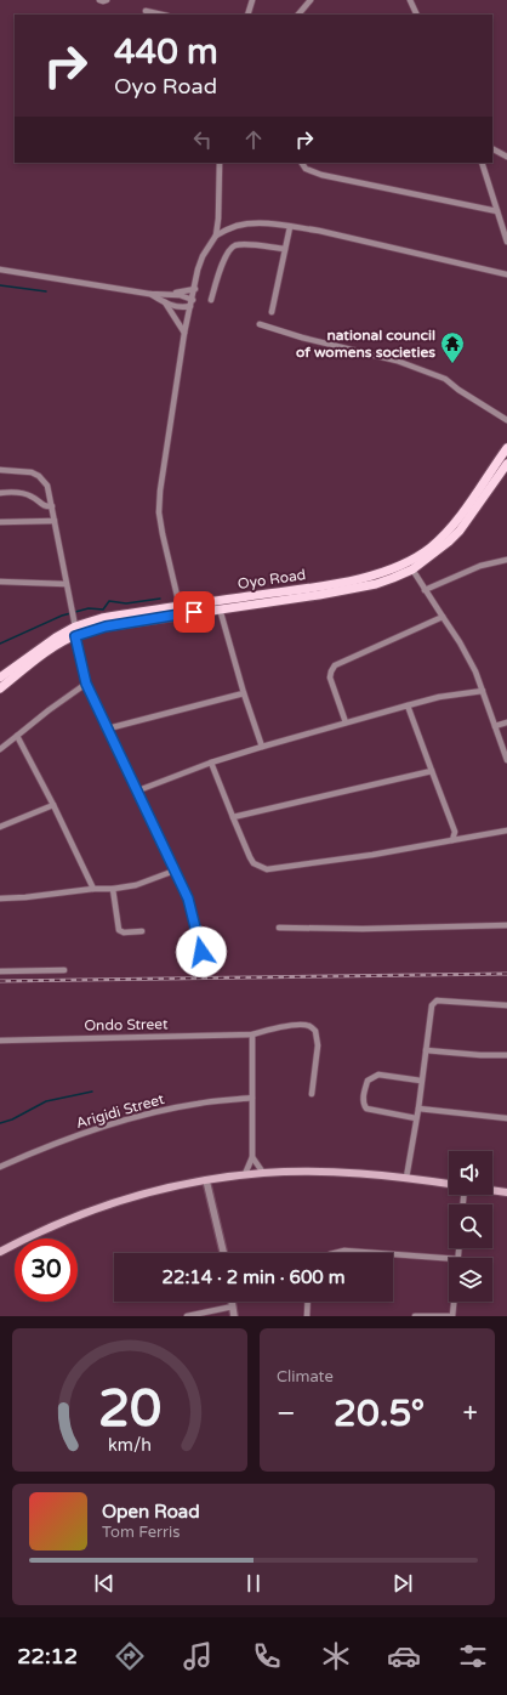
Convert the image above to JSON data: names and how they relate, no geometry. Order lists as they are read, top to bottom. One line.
{"streets":{"main road":["Oyo Road"],"street":["Ondo Street","Arigidi Street"]},"places":{"temple":["national council of womens societies"]},"page":{"turn":["440 m","Oyo Road"],"limit":"30","trip":"22:14 · 2 min · 600 m","tile":"Climate","heat":["−","20.5°","+"],"song":["Open Road","Tom Ferris"],"tabs":"22:12","gauge":["20","km/h"]}}
